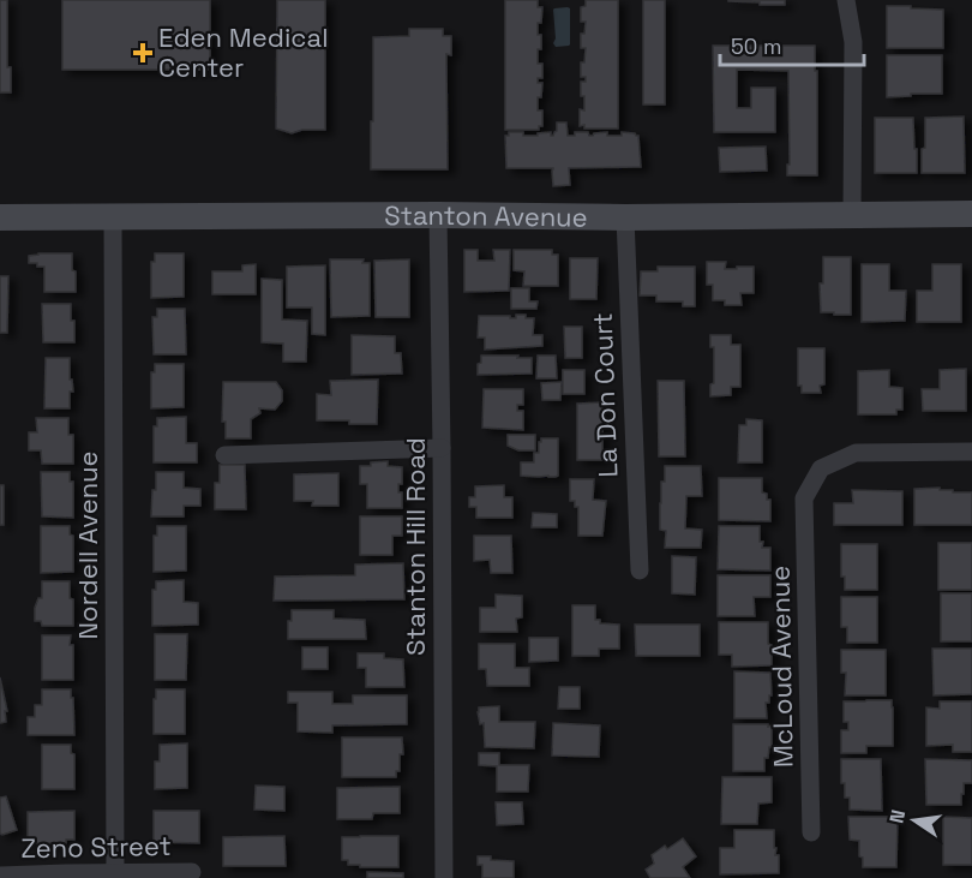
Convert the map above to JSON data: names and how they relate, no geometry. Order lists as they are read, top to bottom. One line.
{"streets":{"street":["Stanton Avenue","La Don Court","Nordell Avenue","Stanton Hill Road","McLoud Avenue","Zeno Street"]},"crossings":[["Stanton Avenue","La Don Court"],["Stanton Avenue","Nordell Avenue"],["Stanton Avenue","Stanton Hill Road"],["Nordell Avenue","Zeno Street"]],"places":{"health":["Eden Medical Center"]},"scale_bar":"50 m","north":"left"}
